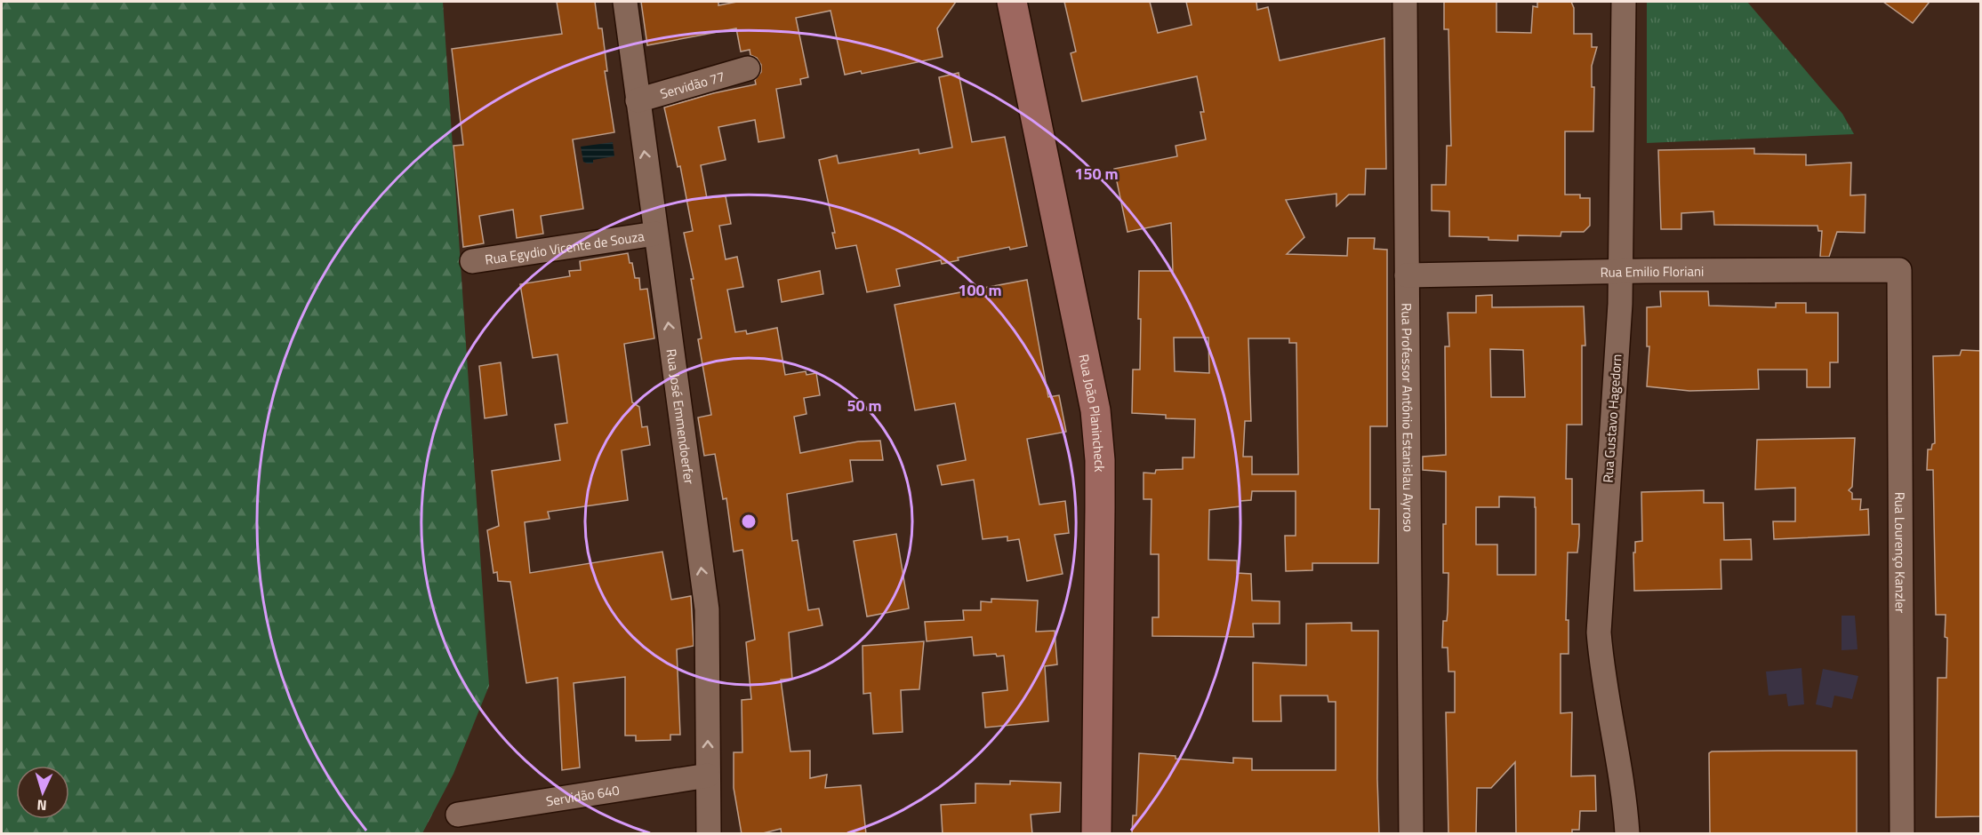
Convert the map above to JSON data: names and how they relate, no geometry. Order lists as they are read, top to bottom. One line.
{"streets":{"main road":["Rua João Planincheck"],"street":["Servidão 77","Rua Egydio Vicente de Souza","Rua Emilio Floriani","Rua José Emmendoerfer","Rua Professor Antônio Estanislau Ayroso","Rua Gustavo Hagedorn","Rua Lourenço Kanzler","Servidão 640"]},"crossings":[["Servidão 77","Rua José Emmendoerfer"],["Rua Egydio Vicente de Souza","Rua José Emmendoerfer"],["Rua Emilio Floriani","Rua Professor Antônio Estanislau Ayroso"],["Rua Emilio Floriani","Rua Gustavo Hagedorn"],["Rua Emilio Floriani","Rua Lourenço Kanzler"],["Rua José Emmendoerfer","Servidão 640"]],"one_way":["Rua José Emmendoerfer"],"north":"bottom","rings":["150 m","100 m","50 m"]}
